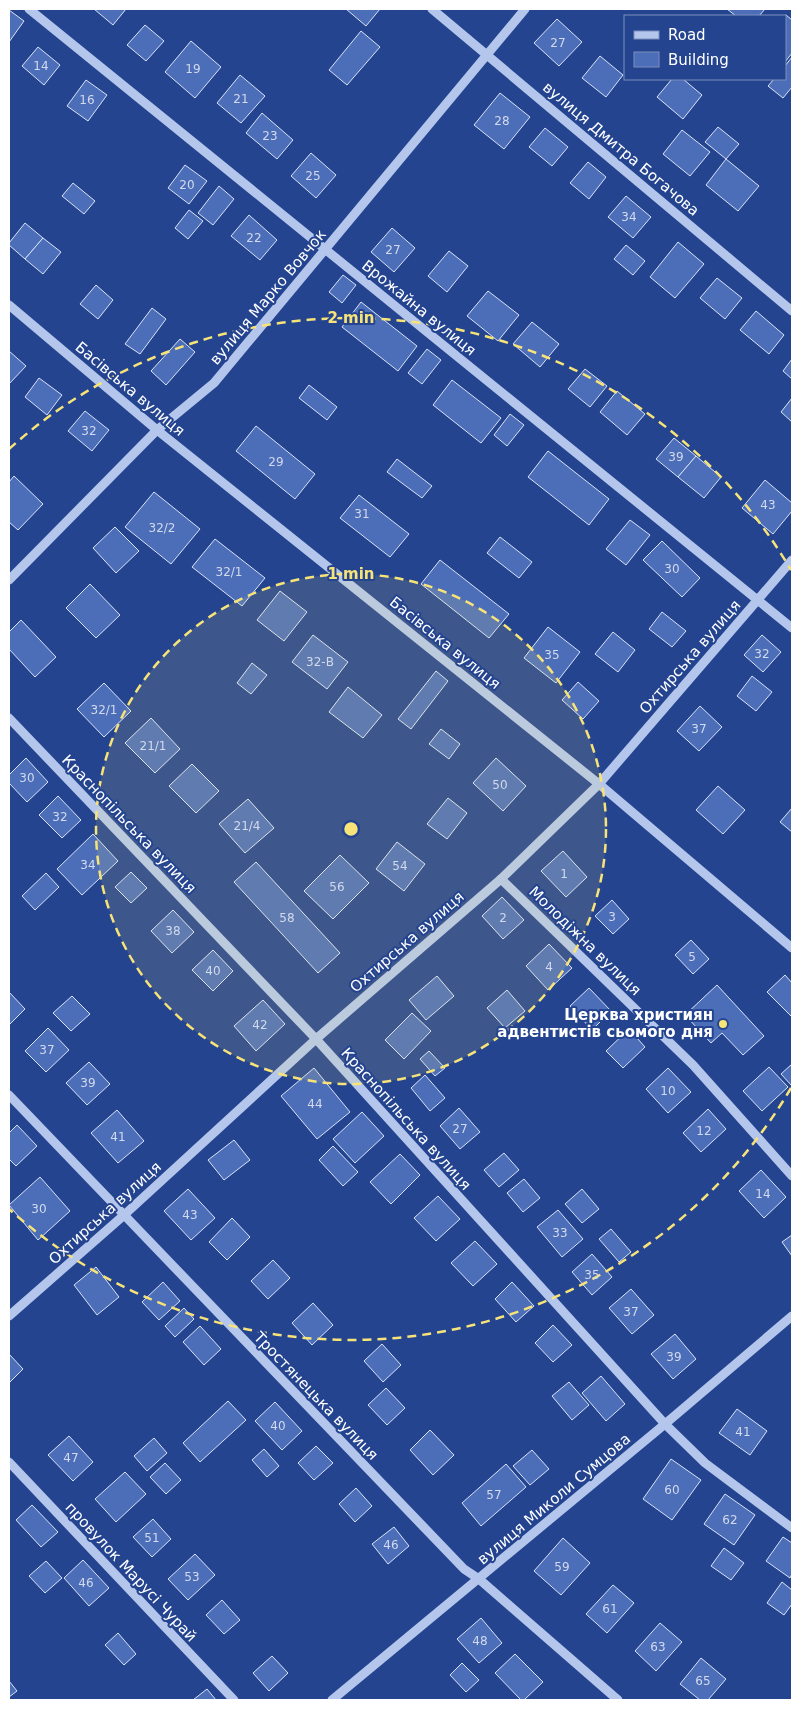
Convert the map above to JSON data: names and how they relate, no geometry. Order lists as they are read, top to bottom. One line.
{"streets":{"street":["вулиця Дмитра Богачова","вулиця Марко Вовчок","Врожайна вулиця","Басівська вулиця","Охтирська вулиця","Краснопільська вулиця","Молодіжна вулиця","Тростянецька вулиця","вулиця Миколи Сумцова","провулок Марусі Чурай"]},"crossings":[["вулиця Дмитра Богачова","вулиця Марко Вовчок"],["вулиця Марко Вовчок","Врожайна вулиця"],["вулиця Марко Вовчок","Басівська вулиця"],["Врожайна вулиця","Охтирська вулиця"],["Басівська вулиця","Охтирська вулиця"],["Охтирська вулиця","Краснопільська вулиця"],["Охтирська вулиця","Молодіжна вулиця"],["Охтирська вулиця","Тростянецька вулиця"],["Краснопільська вулиця","вулиця Миколи Сумцова"],["Тростянецька вулиця","вулиця Миколи Сумцова"]],"places":["Церква християн адвентистів сьомого дня"],"house_numbers":["27","14","19","21","16","28","23","25","20","34","22","27","32","39","29","43","31","32/2","30","32/1","32","35","32-В","32/1","37","21/1","30","50","32","21/4","34","54","1","56","3","58","2","38","5","4","40","42","37","39","10","44","27","12","41","14","30","43","33","35","37","39","40","41","47","60","57","62","51","46","59","53","46","61","48","63","65"],"legend":["Road","Building"],"rings":["2 min","1 min"]}
